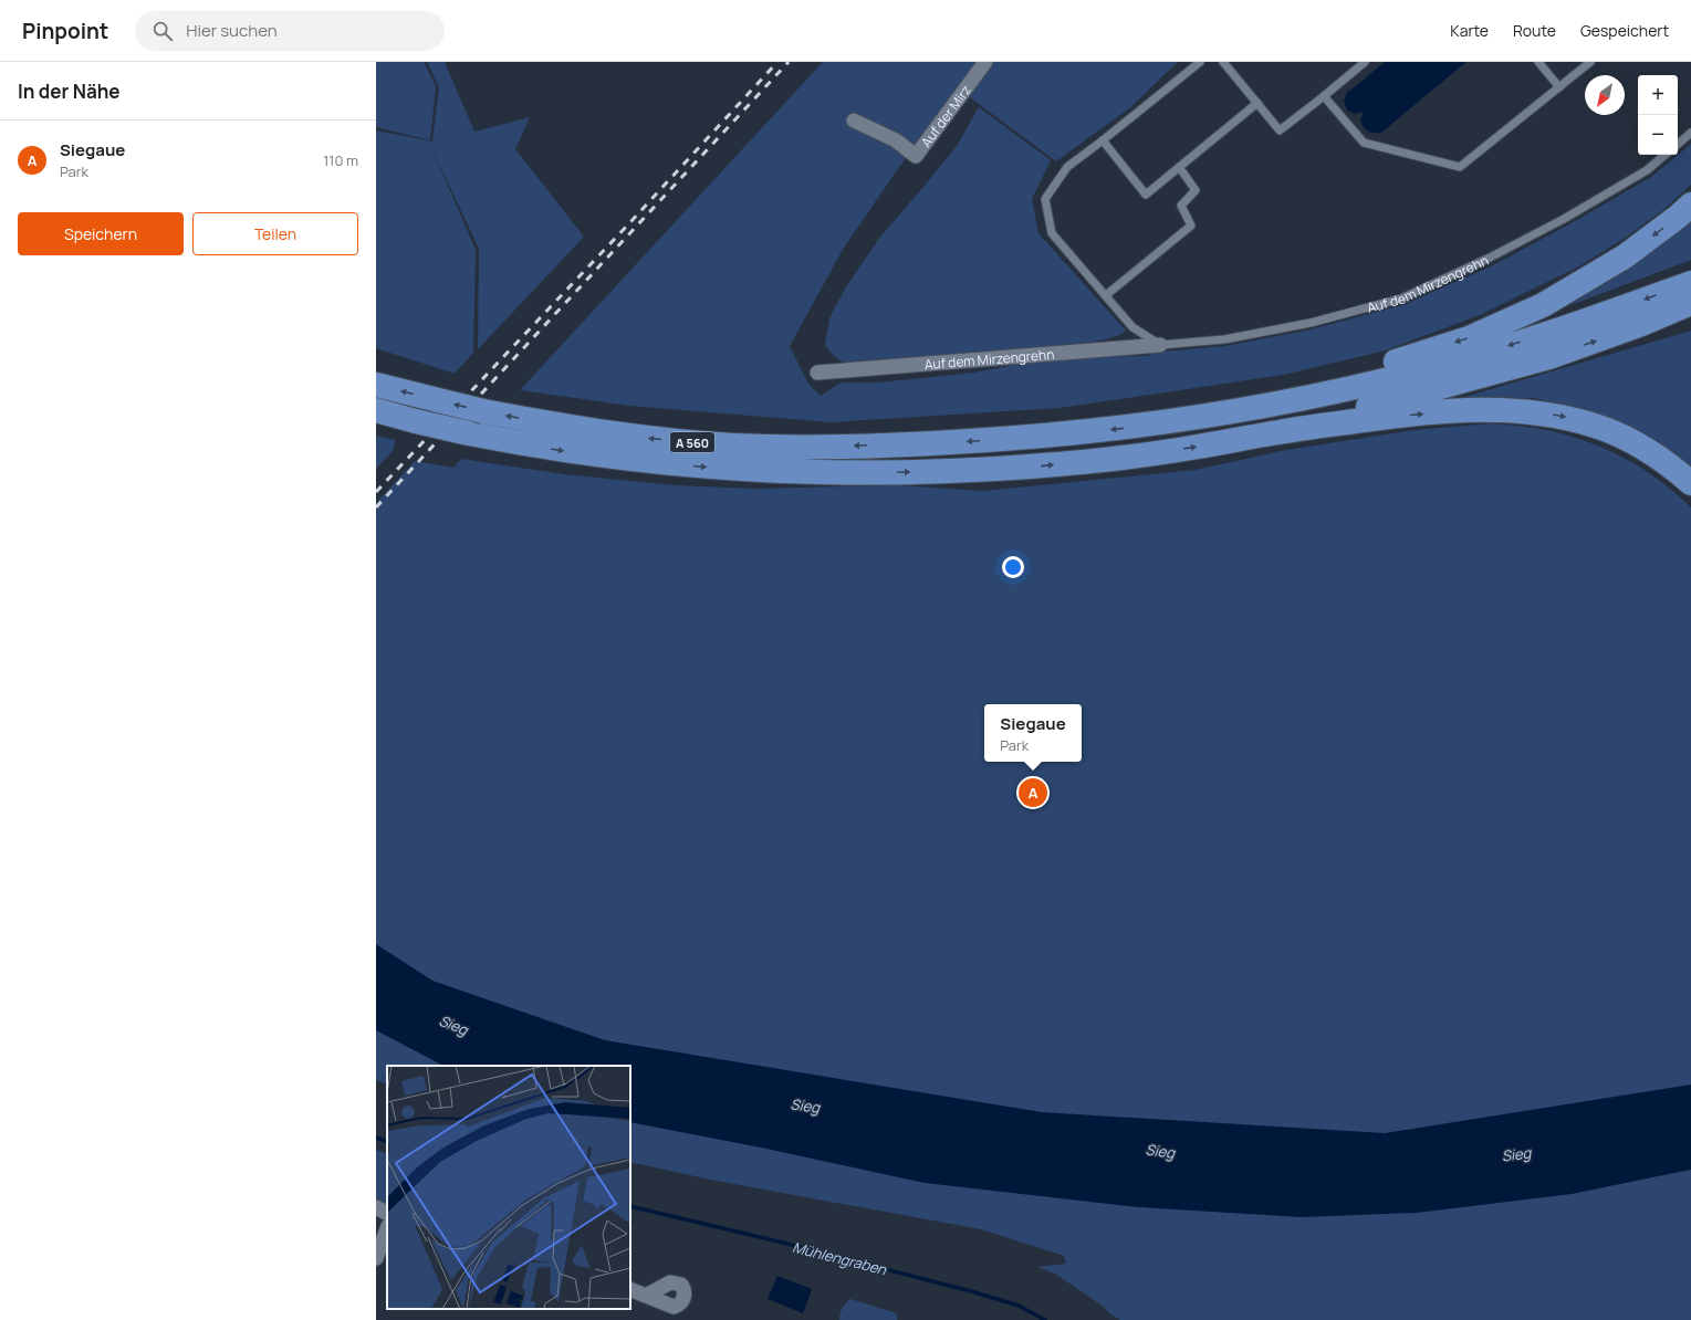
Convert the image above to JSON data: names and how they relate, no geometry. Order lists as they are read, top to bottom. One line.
{"streets":{"highway":["A 560"],"street":["Auf der Mirz","Auf dem Mirzengrehn"]},"water":["Sieg","Mühlengraben"],"north":"bottom left","page":{"header":"Pinpoint","search":"Hier suchen","nav":["Karte","Route","Gespeichert"],"heading":"In der Nähe","map_buttons":["+","−"],"list":[{"mark":"A","name":"Siegaue","note":"Park","value":"110 m"}],"buttons":["Speichern","Teilen"],"popup":["Siegaue","Park"],"pins":"A"}}
